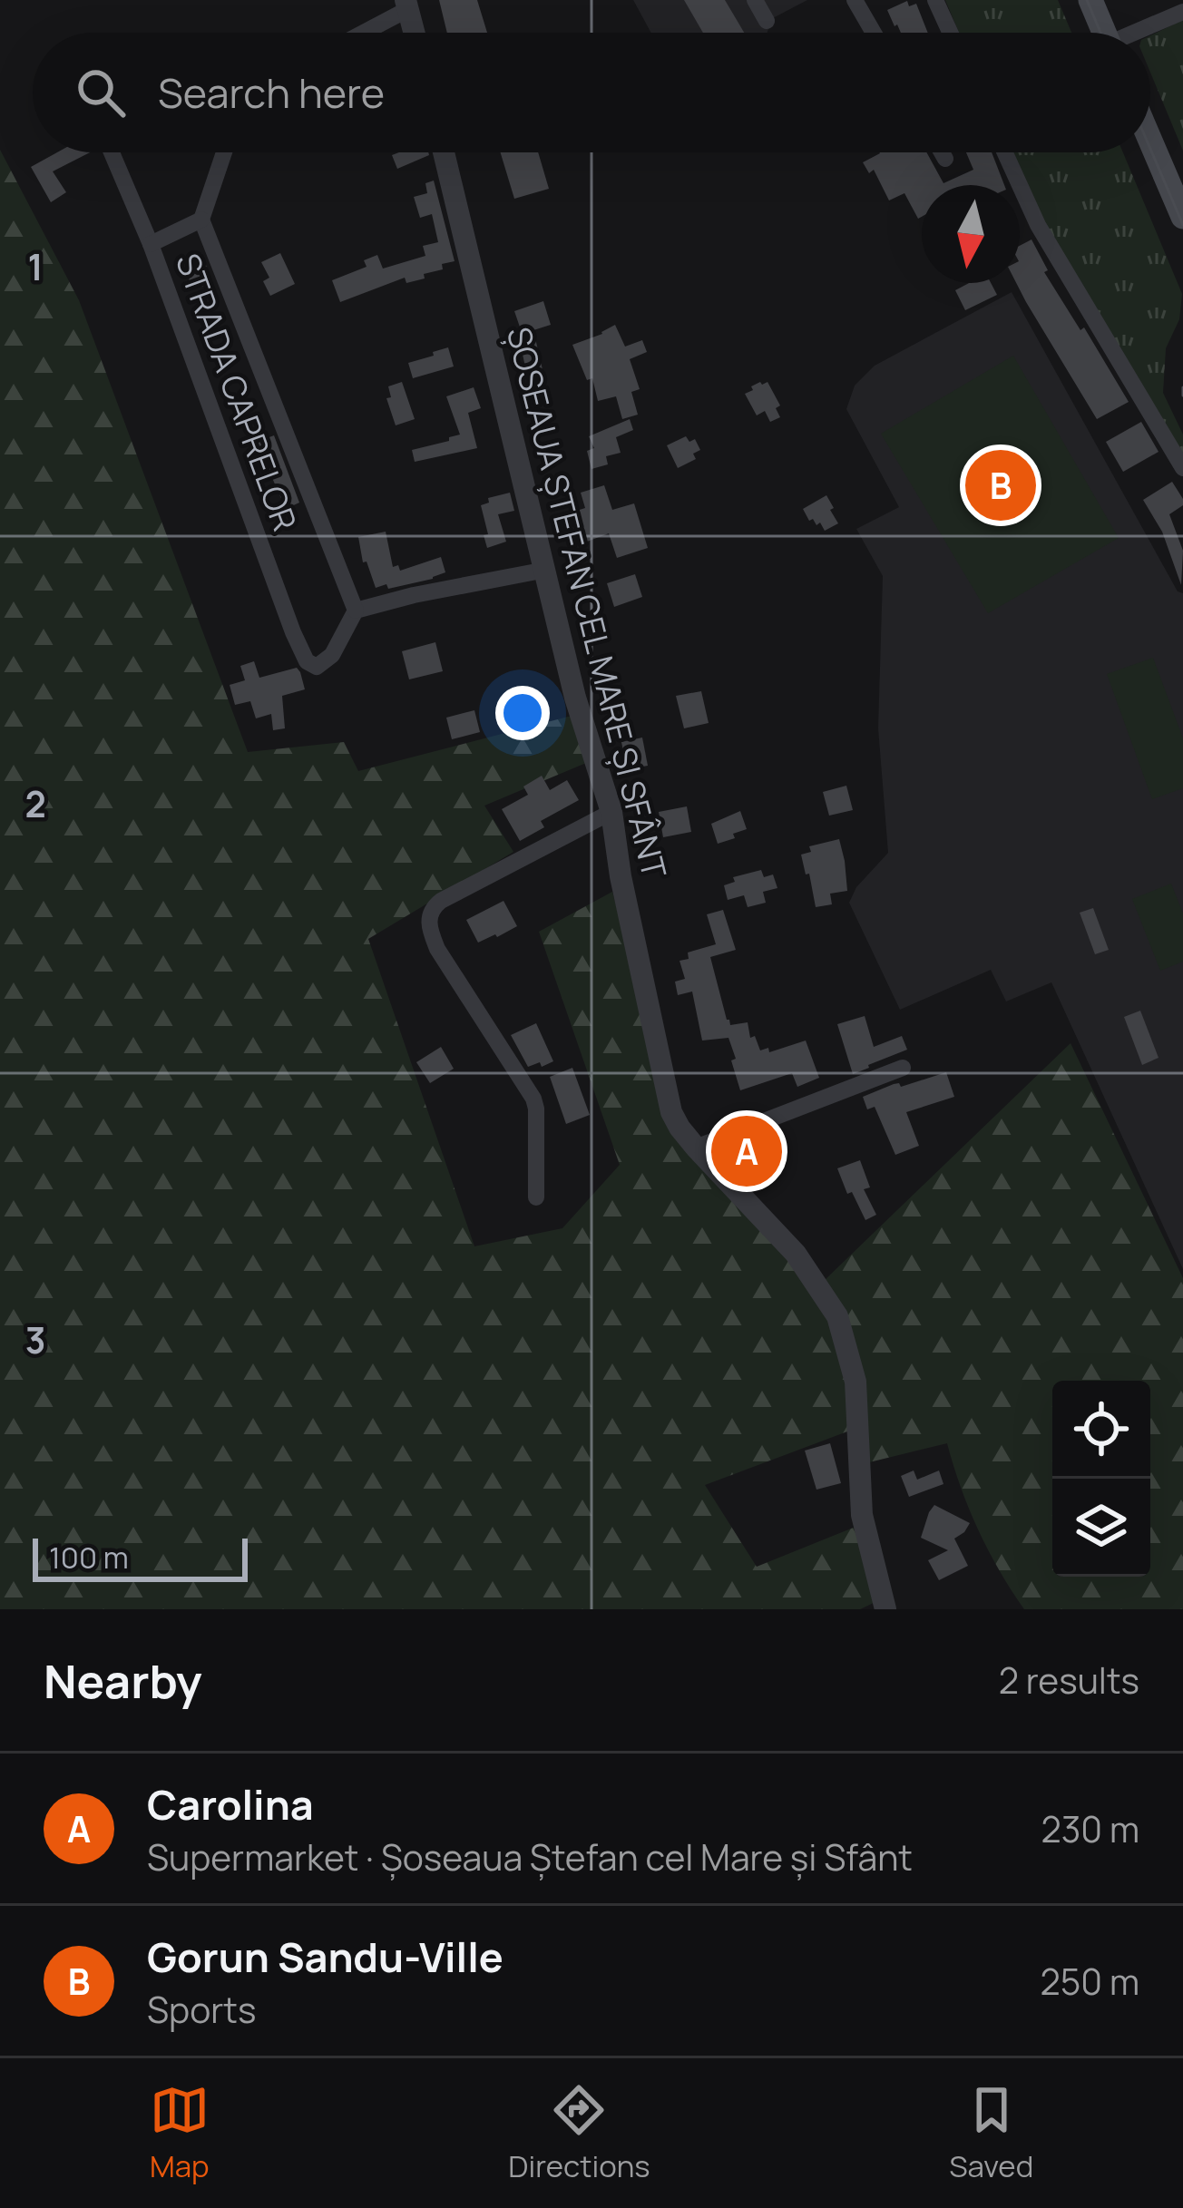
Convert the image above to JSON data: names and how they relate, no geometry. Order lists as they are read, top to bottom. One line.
{"streets":{"street":["STRADA CAPRELOR","ȘOSEAUA ȘTEFAN CEL MARE ȘI SFÂNT"]},"scale_bar":"100 m","north":"bottom","page":{"search":"Search here","pins":["B","A"],"scale":"100 m","heading":["Nearby","2 results"],"list":[{"mark":"A","name":"Carolina","note":"Supermarket · Șoseaua Ștefan cel Mare și Sfânt","value":"230 m"},{"mark":"B","name":"Gorun Sandu-Ville","note":"Sports","value":"250 m"}],"nav":["Map","Directions","Saved"]},"grid":{"rows":["1","2","3"]}}
